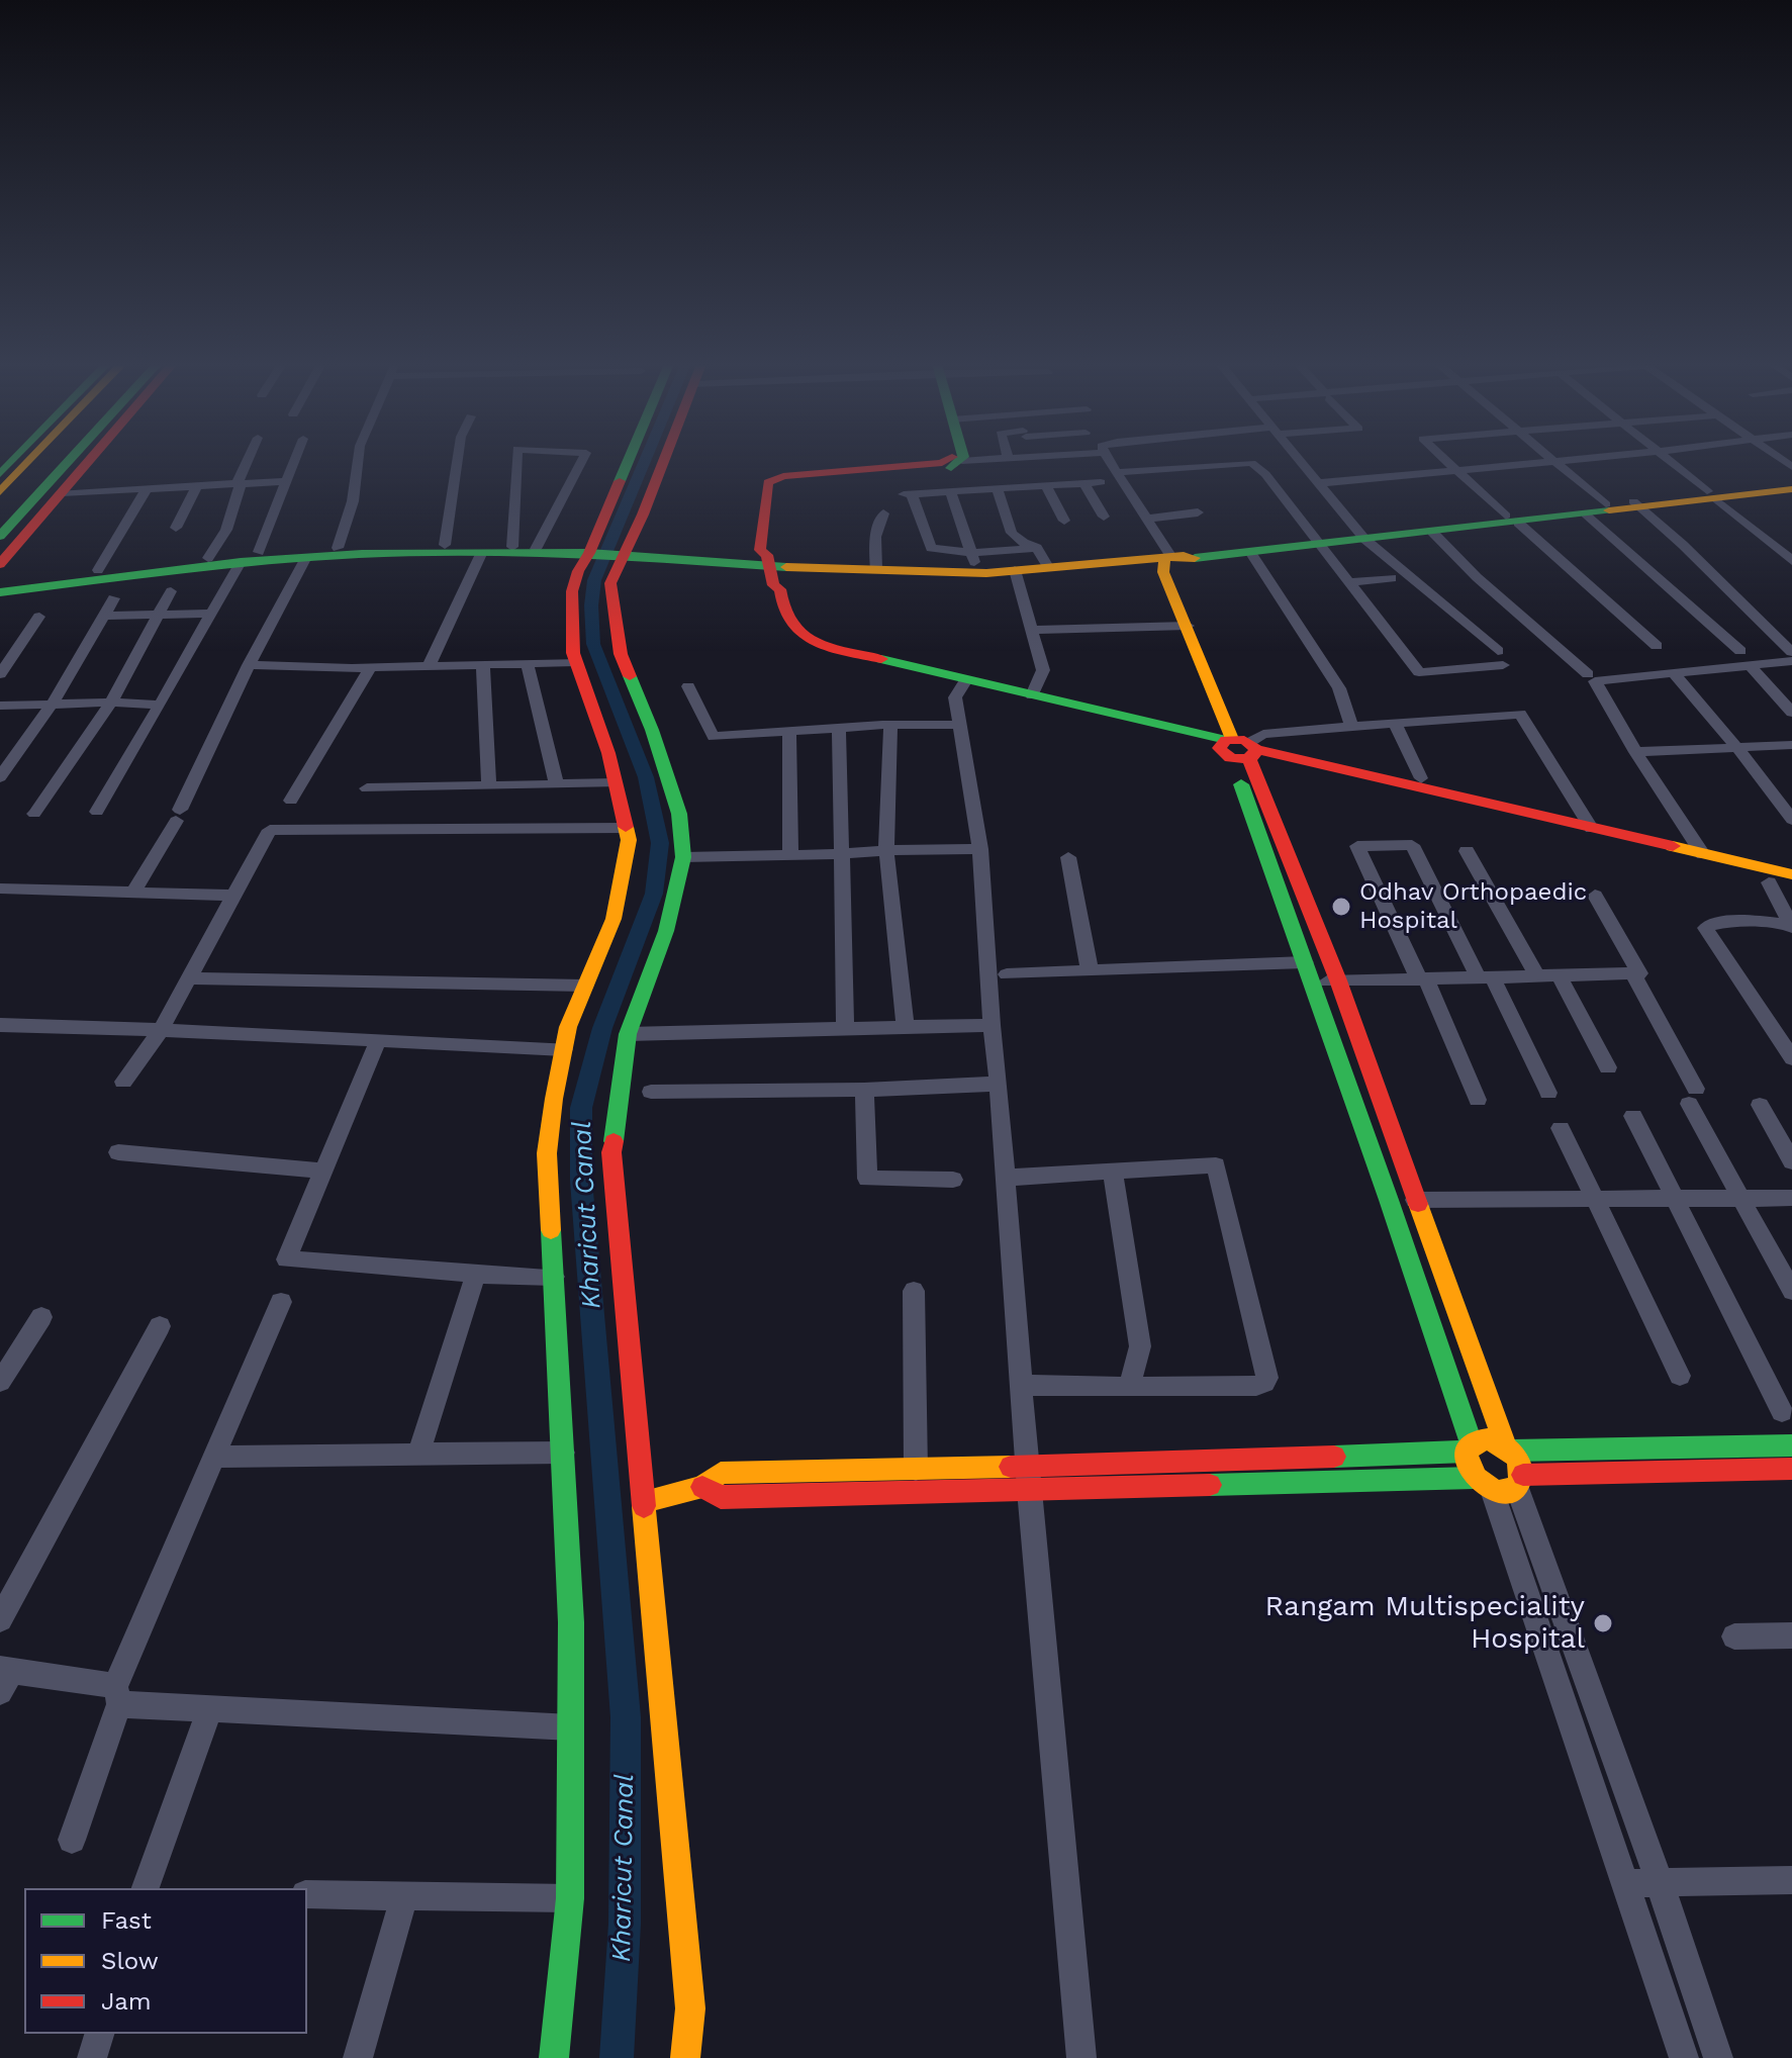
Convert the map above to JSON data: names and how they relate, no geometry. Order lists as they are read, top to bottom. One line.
{"water":["Kharicut Canal"],"places":["Odhav Orthopaedic Hospital","Rangam Multispeciality Hospital"],"legend":["Fast","Slow","Jam"]}
